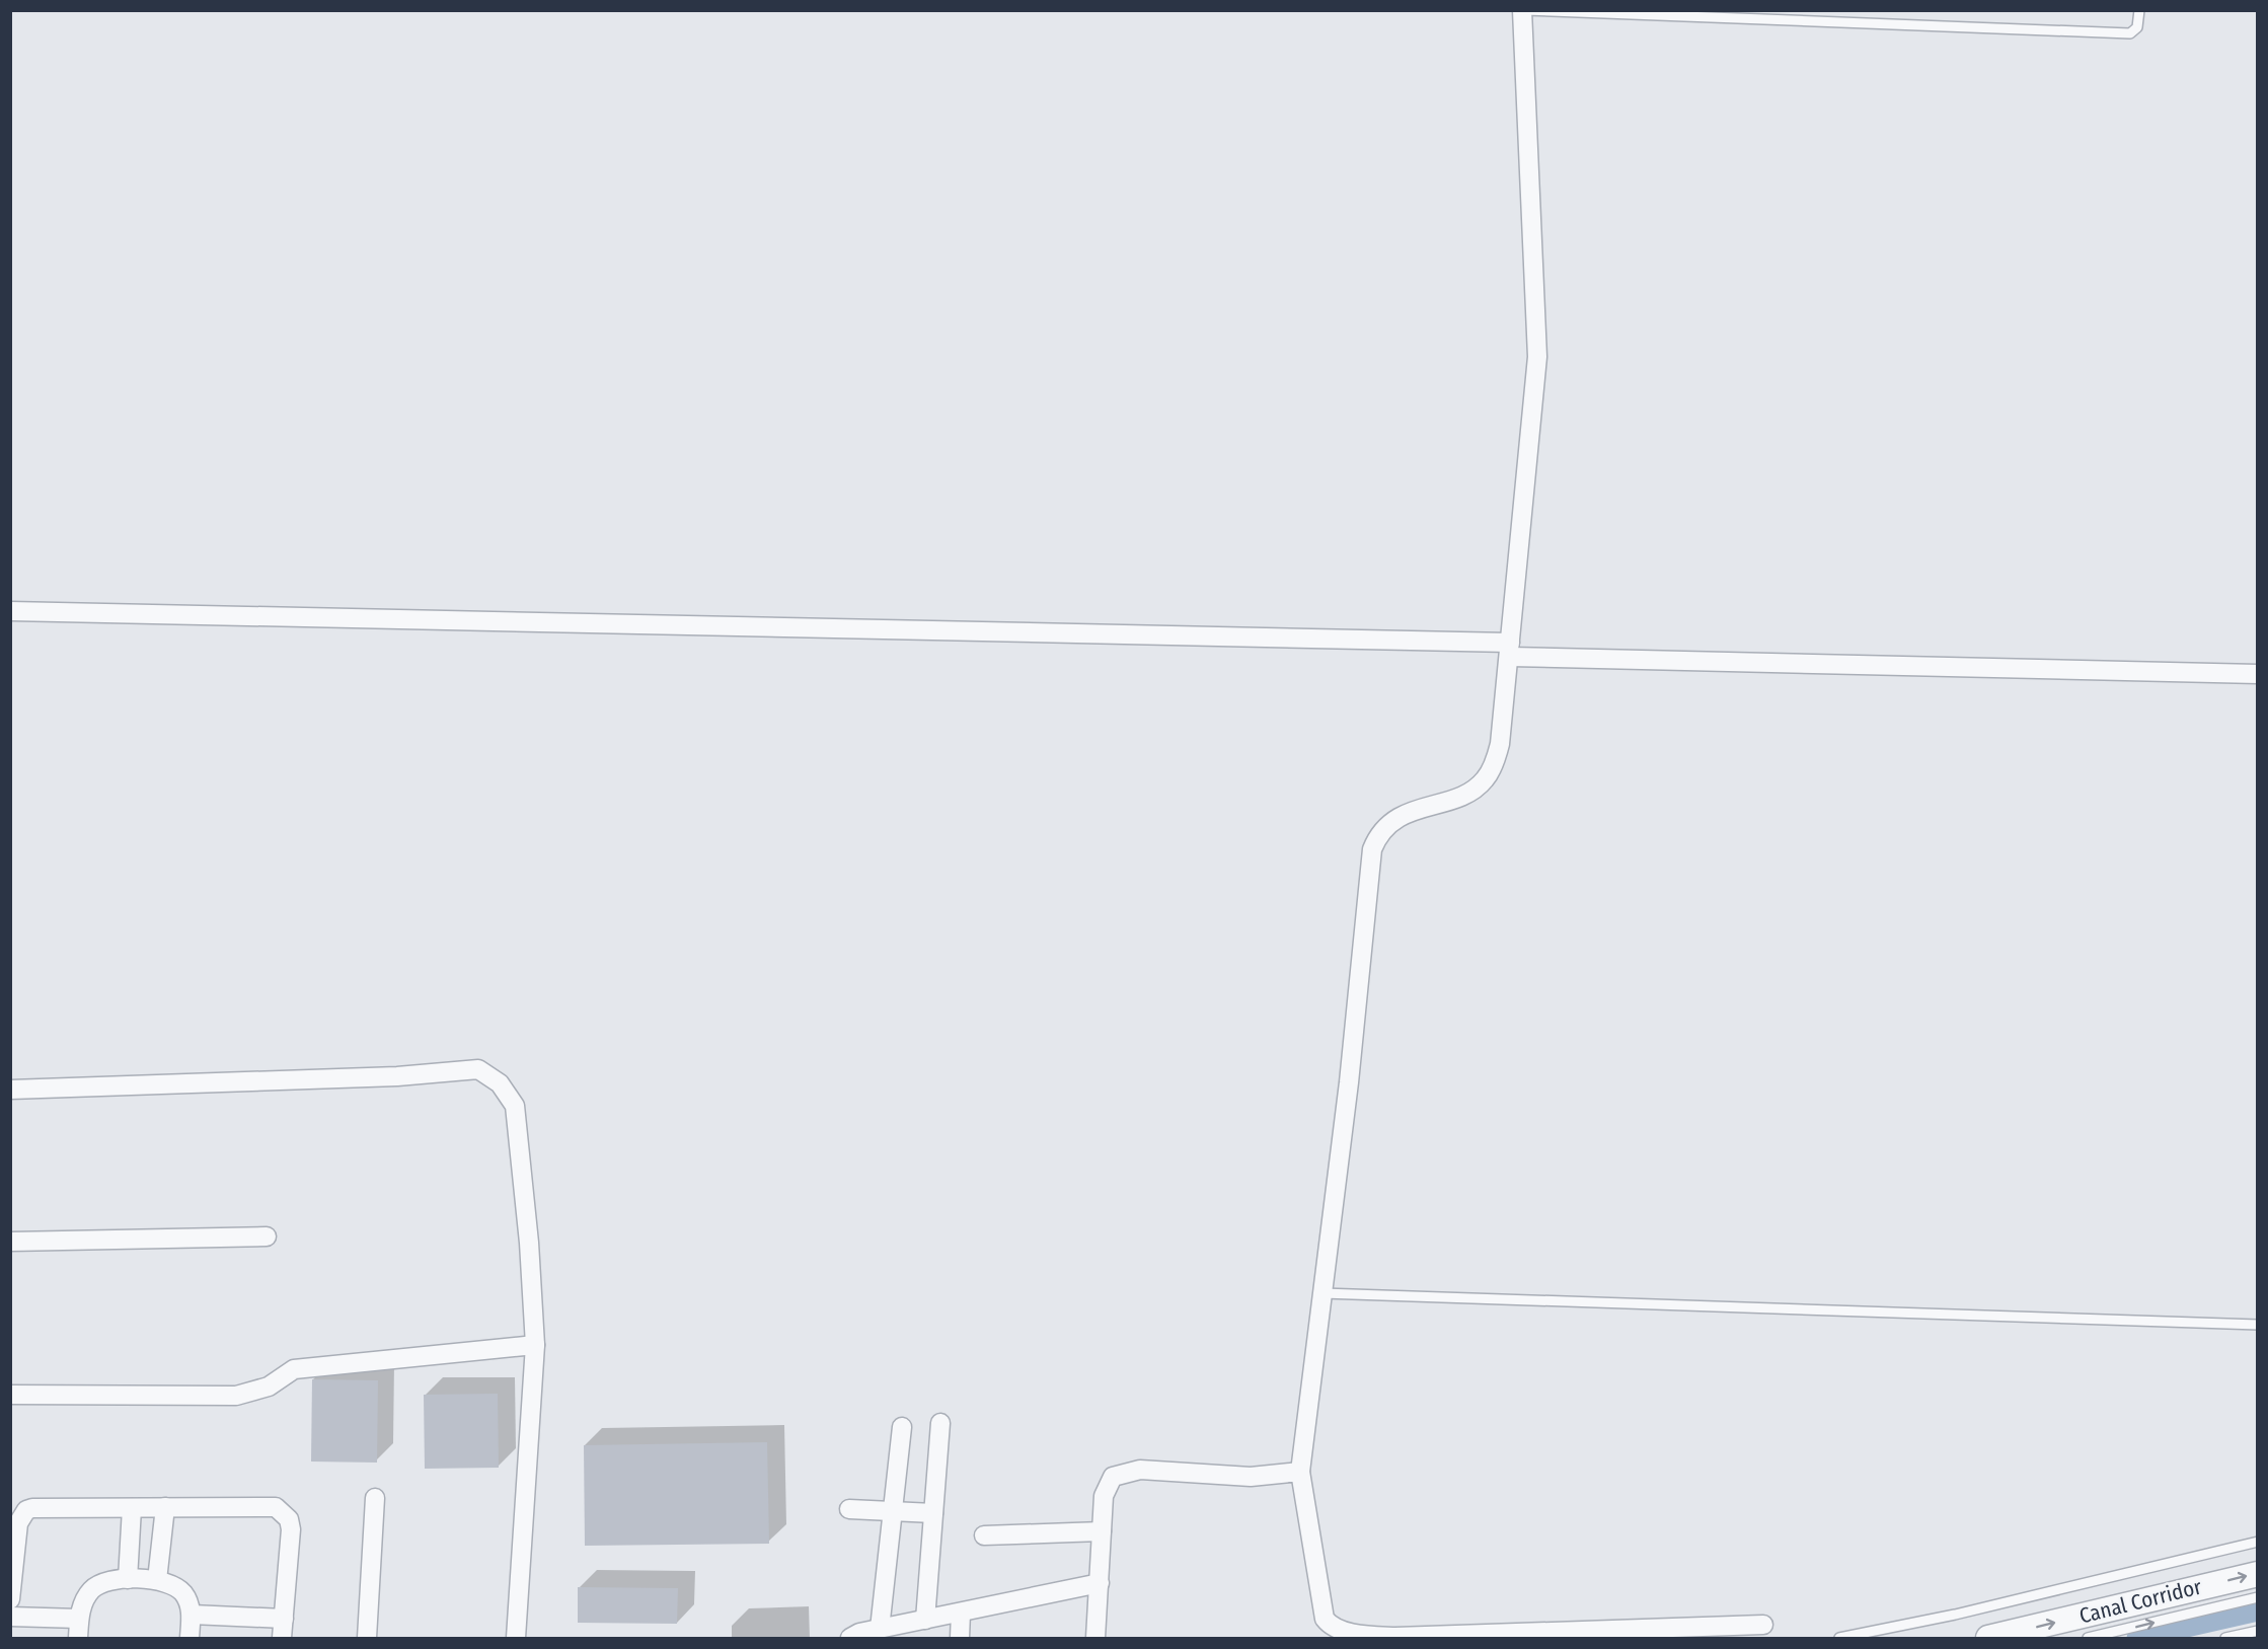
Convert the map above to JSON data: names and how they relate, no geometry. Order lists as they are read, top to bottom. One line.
{"streets":{"street":["Canal Corridor"]},"one_way":["Canal Corridor"]}
